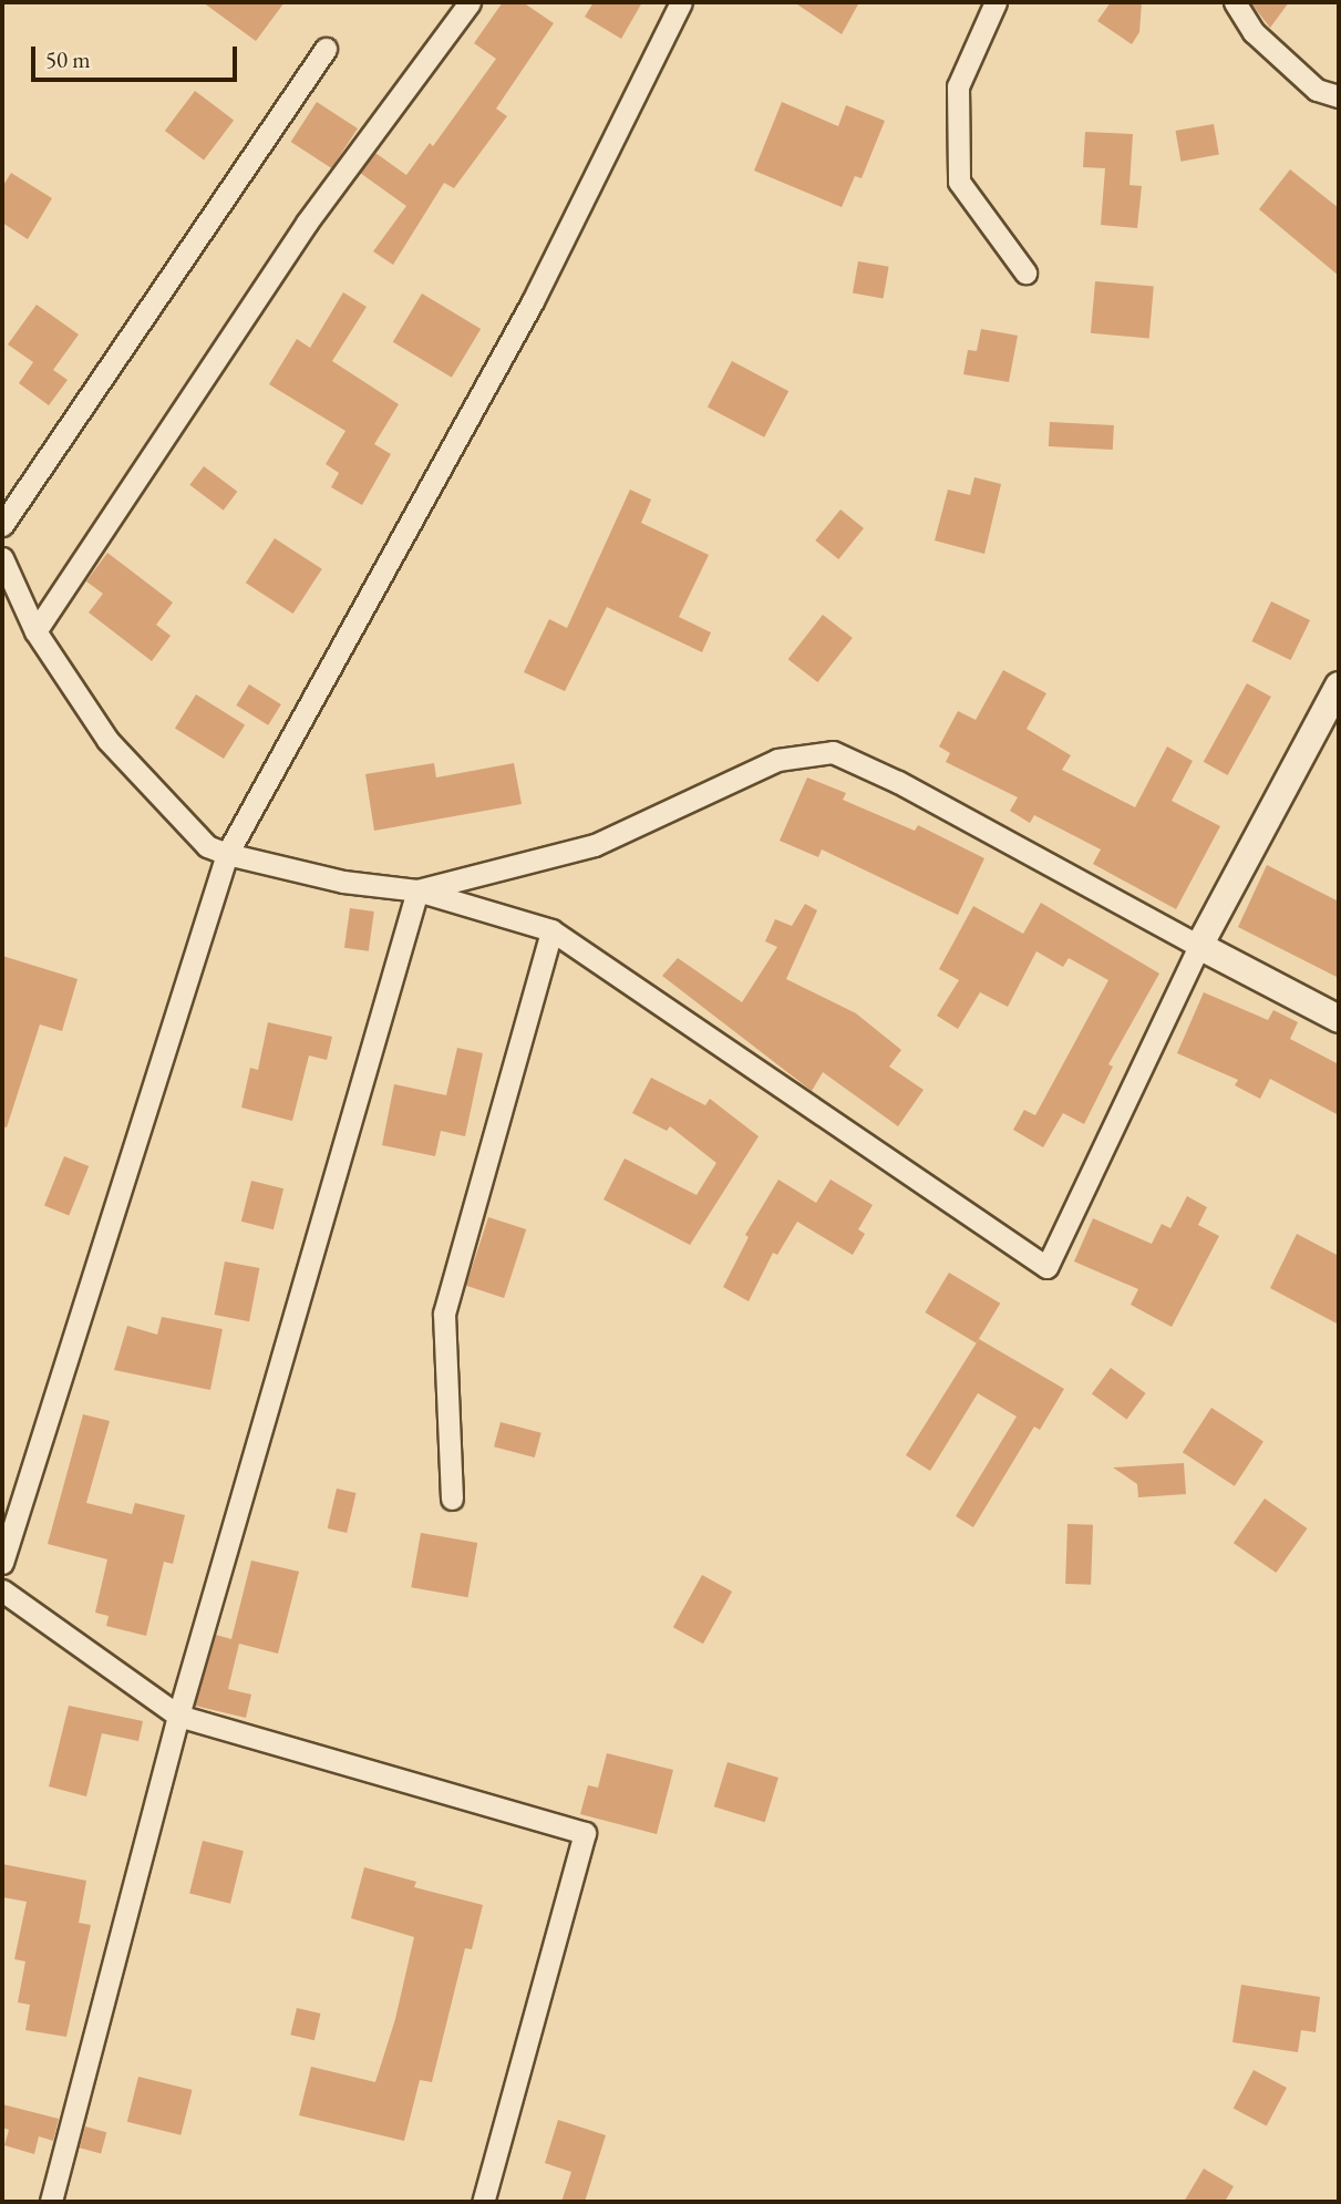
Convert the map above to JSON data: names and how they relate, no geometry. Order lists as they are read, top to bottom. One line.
{"scale_bar":"50 m"}
